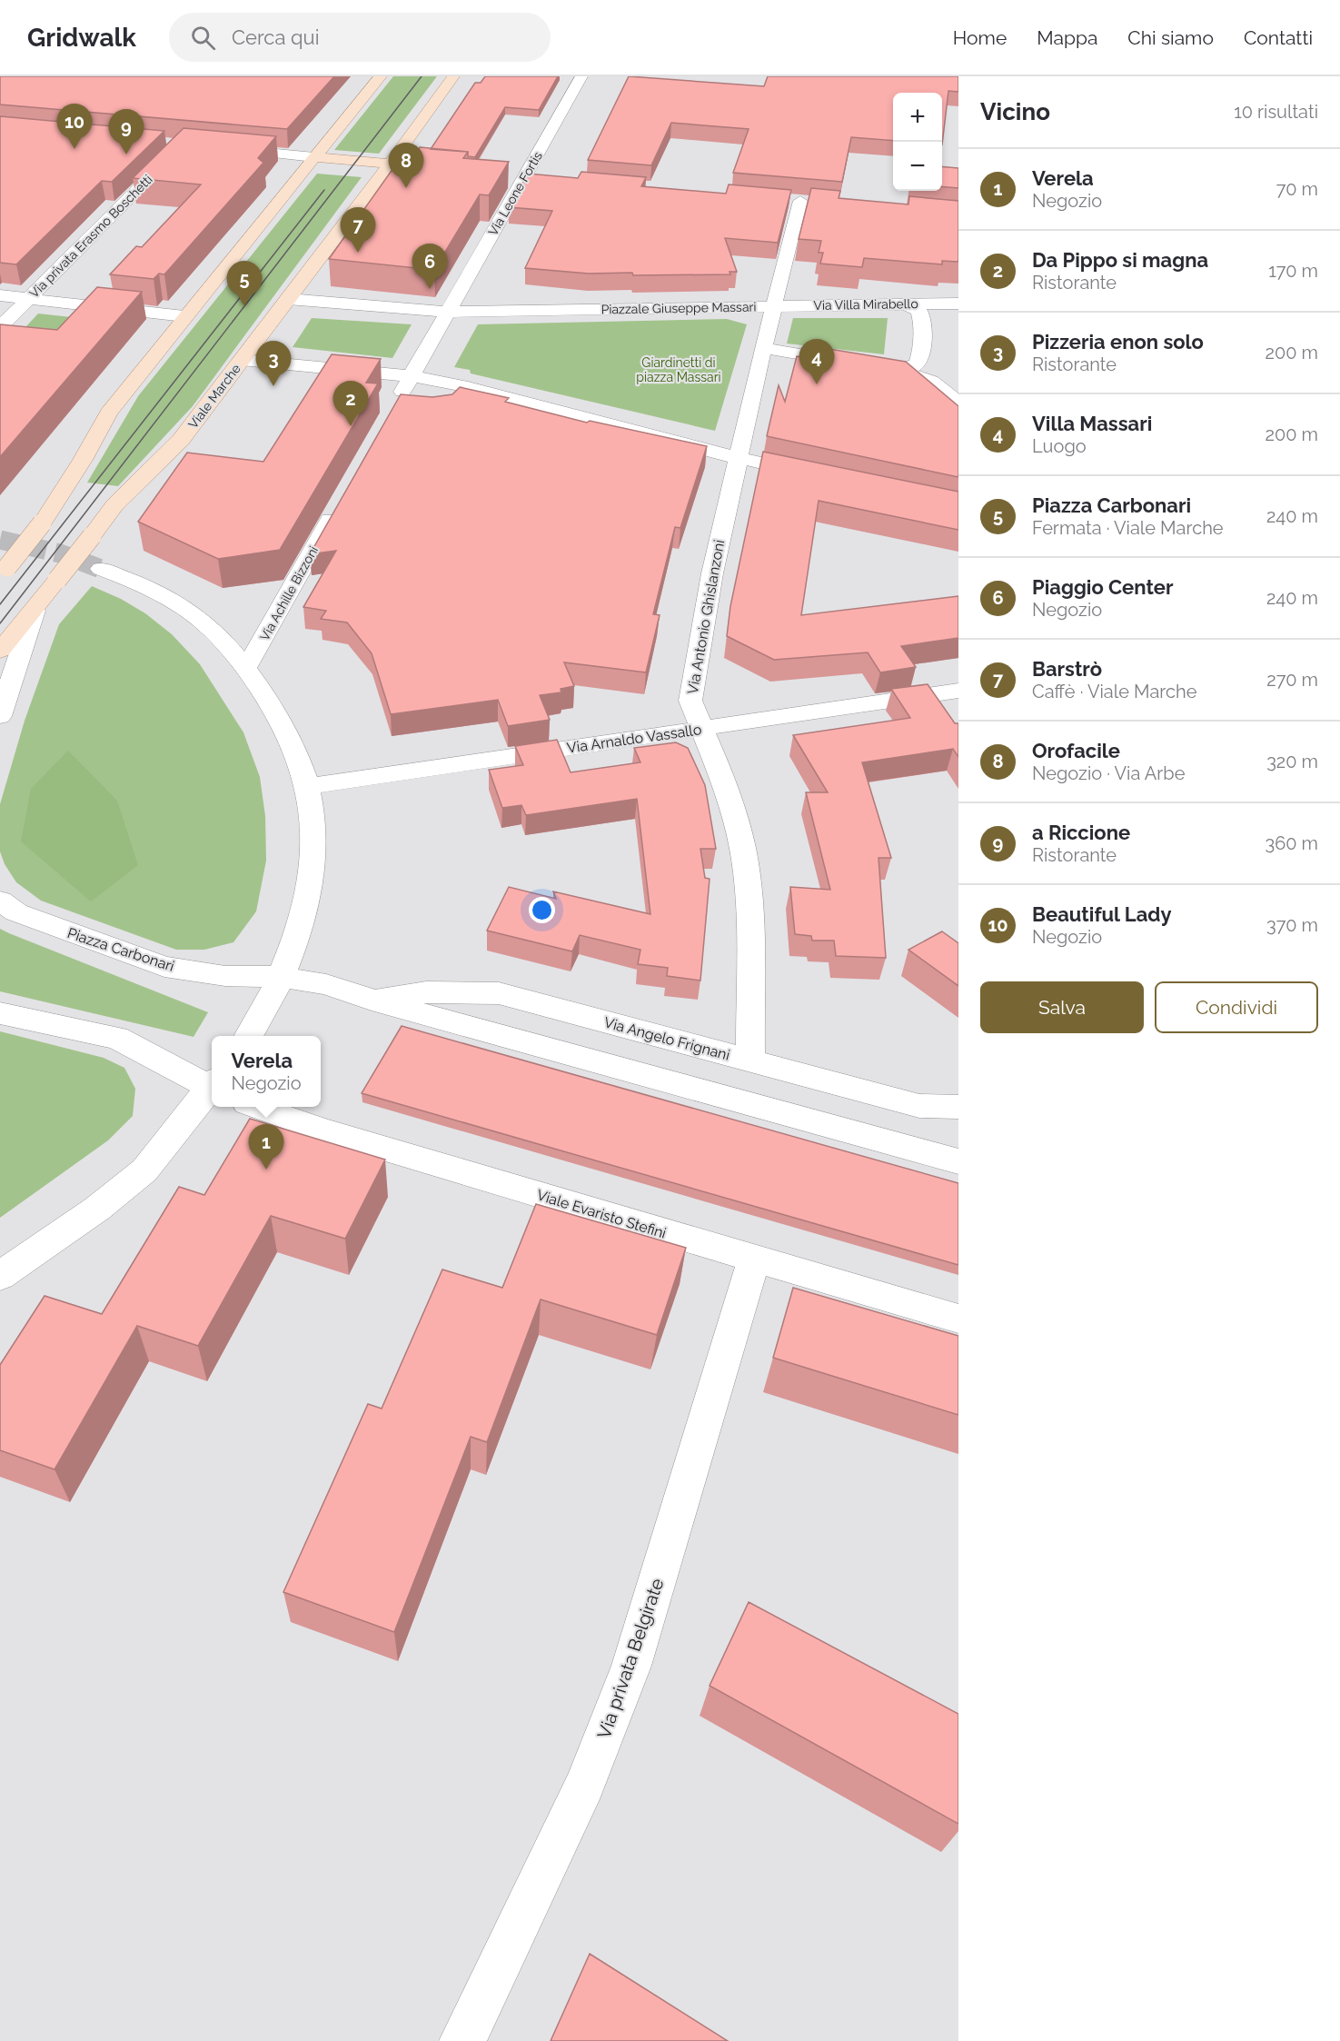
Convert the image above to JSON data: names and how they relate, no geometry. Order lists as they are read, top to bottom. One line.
{"streets":{"main road":["Viale Marche"],"street":["Via Leone Fortis","Via privata Erasmo Boschetti","Via Villa Mirabello","Piazzale Giuseppe Massari","Via Achille Bizzoni","Via Antonio Ghislanzoni","Via Arnaldo Vassallo","Piazza Carbonari","Via Angelo Frignani","Viale Evaristo Stefini","Via privata Belgirate"]},"crossings":[["Via Leone Fortis","Piazzale Giuseppe Massari"],["Via Villa Mirabello","Piazzale Giuseppe Massari"],["Piazzale Giuseppe Massari","Viale Marche"],["Piazzale Giuseppe Massari","Via Antonio Ghislanzoni"],["Via Antonio Ghislanzoni","Via Arnaldo Vassallo"],["Via Antonio Ghislanzoni","Via Angelo Frignani"],["Viale Evaristo Stefini","Via privata Belgirate"]],"parks":["Giardinetti di piazza Massari"],"page":{"header":"Gridwalk","search":"Cerca qui","nav":["Home","Mappa","Chi siamo","Contatti"],"heading":["Vicino","10 risultati"],"map_buttons":["+","−"],"pins":["10","9","8","7","6","5","4","3","2","1"],"list":[{"mark":"1","name":"Verela","note":"Negozio","value":"70 m"},{"mark":"2","name":"Da Pippo si magna","note":"Ristorante","value":"170 m"},{"mark":"3","name":"Pizzeria enon solo","note":"Ristorante","value":"200 m"},{"mark":"4","name":"Villa Massari","note":"Luogo","value":"200 m"},{"mark":"5","name":"Piazza Carbonari","note":"Fermata · Viale Marche","value":"240 m"},{"mark":"6","name":"Piaggio Center","note":"Negozio","value":"240 m"},{"mark":"7","name":"Barstrò","note":"Caffè · Viale Marche","value":"270 m"},{"mark":"8","name":"Orofacile","note":"Negozio · Via Arbe","value":"320 m"},{"mark":"9","name":"a Riccione","note":"Ristorante","value":"360 m"},{"mark":"10","name":"Beautiful Lady","note":"Negozio","value":"370 m"}],"buttons":["Salva","Condividi"],"popup":["Verela","Negozio"]}}
